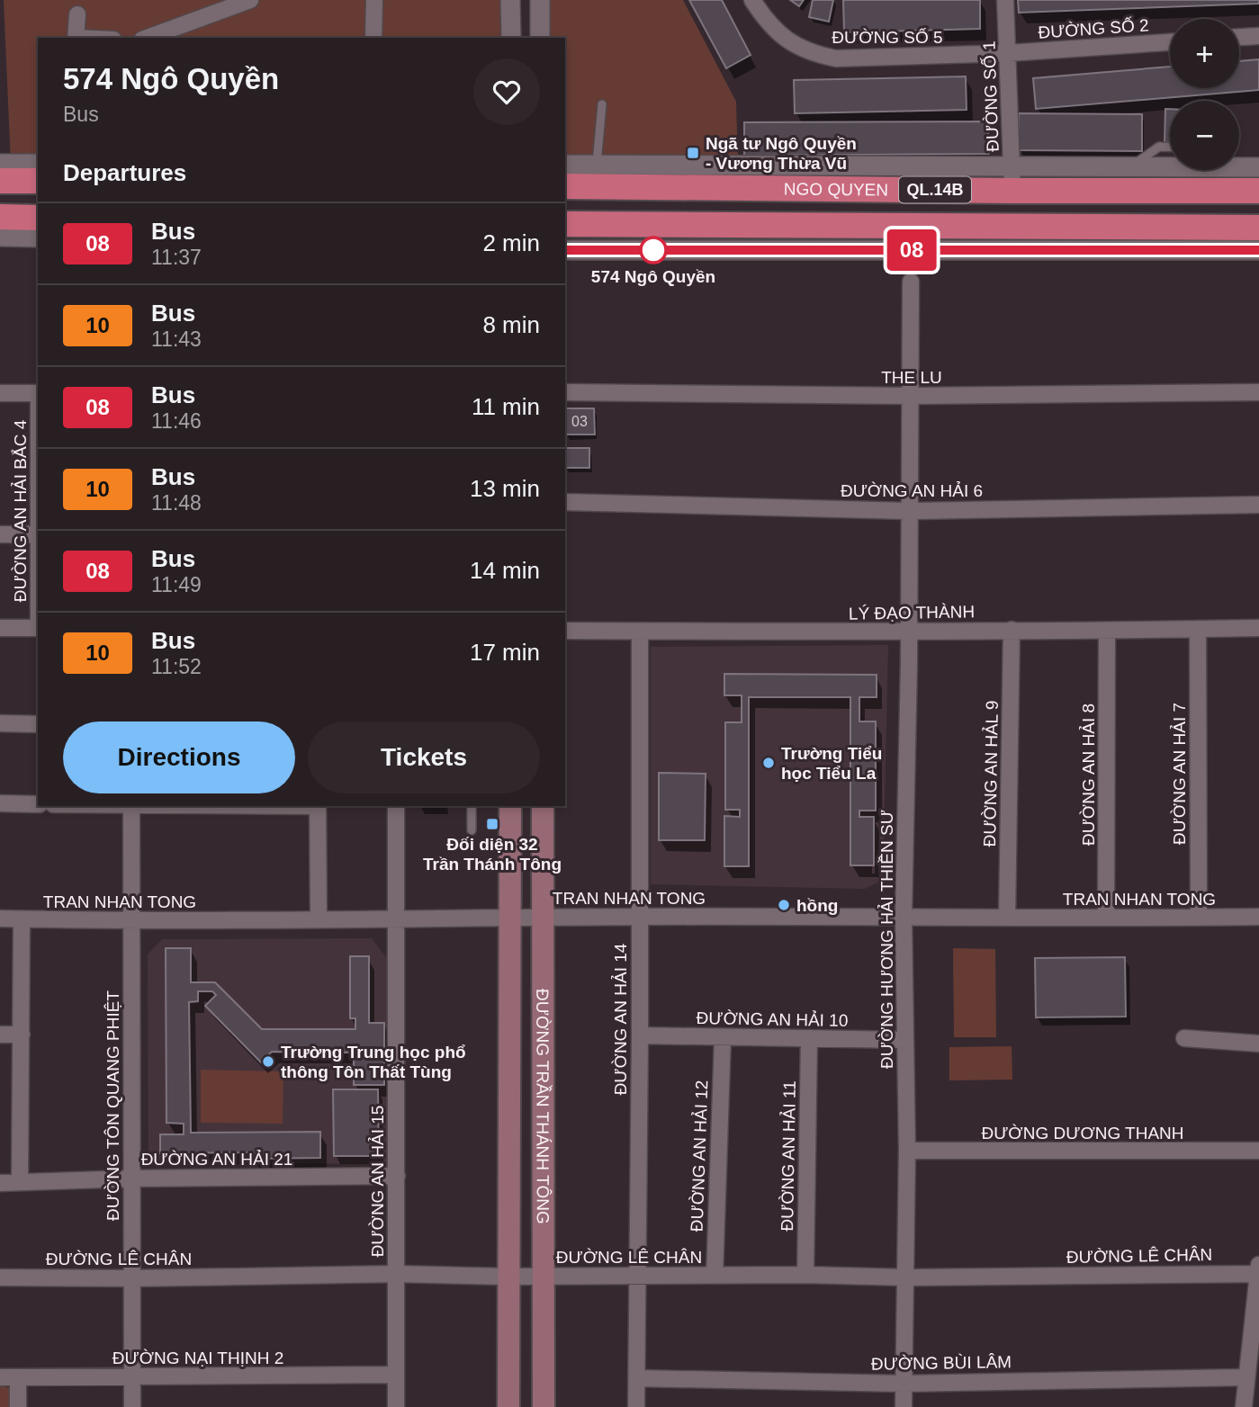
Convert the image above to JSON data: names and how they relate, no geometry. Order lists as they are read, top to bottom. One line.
{"streets":{"highway":["NGO QUYEN","QL.14B"],"main road":["ĐƯỜNG TRẦN THÁNH TÔNG"],"street":["ĐƯỜNG SỐ 2","ĐƯỜNG SỐ 5","ĐƯỜNG SỐ 1","THE LU","ĐƯỜNG AN HẢI 6","LÝ ĐẠO THÀNH","ĐƯỜNG AN HẢL 9","ĐƯỜNG AN HẢI 7","ĐƯỜNG AN HẢI 8","TRAN NHAN TONG","ĐƯỜNG HƯƠNG HẢI THIỀN SƯ","ĐƯỜNG AN HẢI 14","ĐƯỜNG AN HẢI 10","ĐƯỜNG TÔN QUANG PHIỆT","ĐƯỜNG DƯƠNG THANH","ĐƯỜNG AN HẢI 12","ĐƯỜNG AN HẢI 11","ĐƯỜNG AN HẢI 21","ĐƯỜNG AN HẢI 15","ĐƯỜNG LÊ CHÂN","ĐƯỜNG NẠI THỊNH 2","ĐƯỜNG BÙI LÂM"]},"crossings":[["ĐƯỜNG SỐ 2","ĐƯỜNG SỐ 5"],["ĐƯỜNG SỐ 2","ĐƯỜNG SỐ 1"],["ĐƯỜNG SỐ 5","ĐƯỜNG SỐ 1"],["ĐƯỜNG SỐ 1","NGO QUYEN"],["THE LU","ĐƯỜNG HƯƠNG HẢI THIỀN SƯ"],["ĐƯỜNG AN HẢI 6","ĐƯỜNG HƯƠNG HẢI THIỀN SƯ"],["LÝ ĐẠO THÀNH","ĐƯỜNG AN HẢL 9"],["LÝ ĐẠO THÀNH","ĐƯỜNG AN HẢI 7"],["LÝ ĐẠO THÀNH","ĐƯỜNG AN HẢI 8"],["LÝ ĐẠO THÀNH","ĐƯỜNG HƯƠNG HẢI THIỀN SƯ"],["LÝ ĐẠO THÀNH","ĐƯỜNG AN HẢI 14"],["ĐƯỜNG AN HẢL 9","TRAN NHAN TONG"],["ĐƯỜNG AN HẢI 7","TRAN NHAN TONG"],["ĐƯỜNG AN HẢI 8","TRAN NHAN TONG"],["TRAN NHAN TONG","ĐƯỜNG HƯƠNG HẢI THIỀN SƯ"],["TRAN NHAN TONG","ĐƯỜNG AN HẢI 14"],["TRAN NHAN TONG","ĐƯỜNG TÔN QUANG PHIỆT"],["TRAN NHAN TONG","ĐƯỜNG TRẦN THÁNH TÔNG"],["TRAN NHAN TONG","ĐƯỜNG AN HẢI 15"],["ĐƯỜNG HƯƠNG HẢI THIỀN SƯ","ĐƯỜNG AN HẢI 10"],["ĐƯỜNG HƯƠNG HẢI THIỀN SƯ","ĐƯỜNG DƯƠNG THANH"],["ĐƯỜNG HƯƠNG HẢI THIỀN SƯ","ĐƯỜNG LÊ CHÂN"],["ĐƯỜNG HƯƠNG HẢI THIỀN SƯ","ĐƯỜNG BÙI LÂM"],["ĐƯỜNG AN HẢI 14","ĐƯỜNG AN HẢI 10"],["ĐƯỜNG AN HẢI 14","ĐƯỜNG LÊ CHÂN"],["ĐƯỜNG AN HẢI 14","ĐƯỜNG BÙI LÂM"],["ĐƯỜNG AN HẢI 10","ĐƯỜNG AN HẢI 12"],["ĐƯỜNG AN HẢI 10","ĐƯỜNG AN HẢI 11"],["ĐƯỜNG TÔN QUANG PHIỆT","ĐƯỜNG AN HẢI 21"],["ĐƯỜNG TÔN QUANG PHIỆT","ĐƯỜNG LÊ CHÂN"],["ĐƯỜNG TÔN QUANG PHIỆT","ĐƯỜNG NẠI THỊNH 2"],["ĐƯỜNG TRẦN THÁNH TÔNG","ĐƯỜNG LÊ CHÂN"],["ĐƯỜNG AN HẢI 12","ĐƯỜNG LÊ CHÂN"],["ĐƯỜNG AN HẢI 11","ĐƯỜNG LÊ CHÂN"],["ĐƯỜNG AN HẢI 21","ĐƯỜNG AN HẢI 15"],["ĐƯỜNG AN HẢI 15","ĐƯỜNG LÊ CHÂN"],["ĐƯỜNG AN HẢI 15","ĐƯỜNG NẠI THỊNH 2"]],"places":{"transit":["Ngã tư Ngô Quyền - Vương Thừa Vũ","Đối diện 32 Trần Thánh Tông"],"other":["574 Ngô Quyền","Trường Tiểu học Tiểu La","hồng","Trường Trung học phổ thông Tôn Thất Tùng"]},"lines":["bus line 08"],"house_numbers":["03"],"page":{"on_map":"08","map_buttons":["+","−"],"heading":[["574 Ngô Quyền","Bus"],"Departures"],"list":[{"mark":"08","name":"Bus","note":"11:37","value":"2 min"},{"mark":"10","name":"Bus","note":"11:43","value":"8 min"},{"mark":"08","name":"Bus","note":"11:46","value":"11 min"},{"mark":"10","name":"Bus","note":"11:48","value":"13 min"},{"mark":"08","name":"Bus","note":"11:49","value":"14 min"},{"mark":"10","name":"Bus","note":"11:52","value":"17 min"}],"buttons":["Directions","Tickets"]}}
